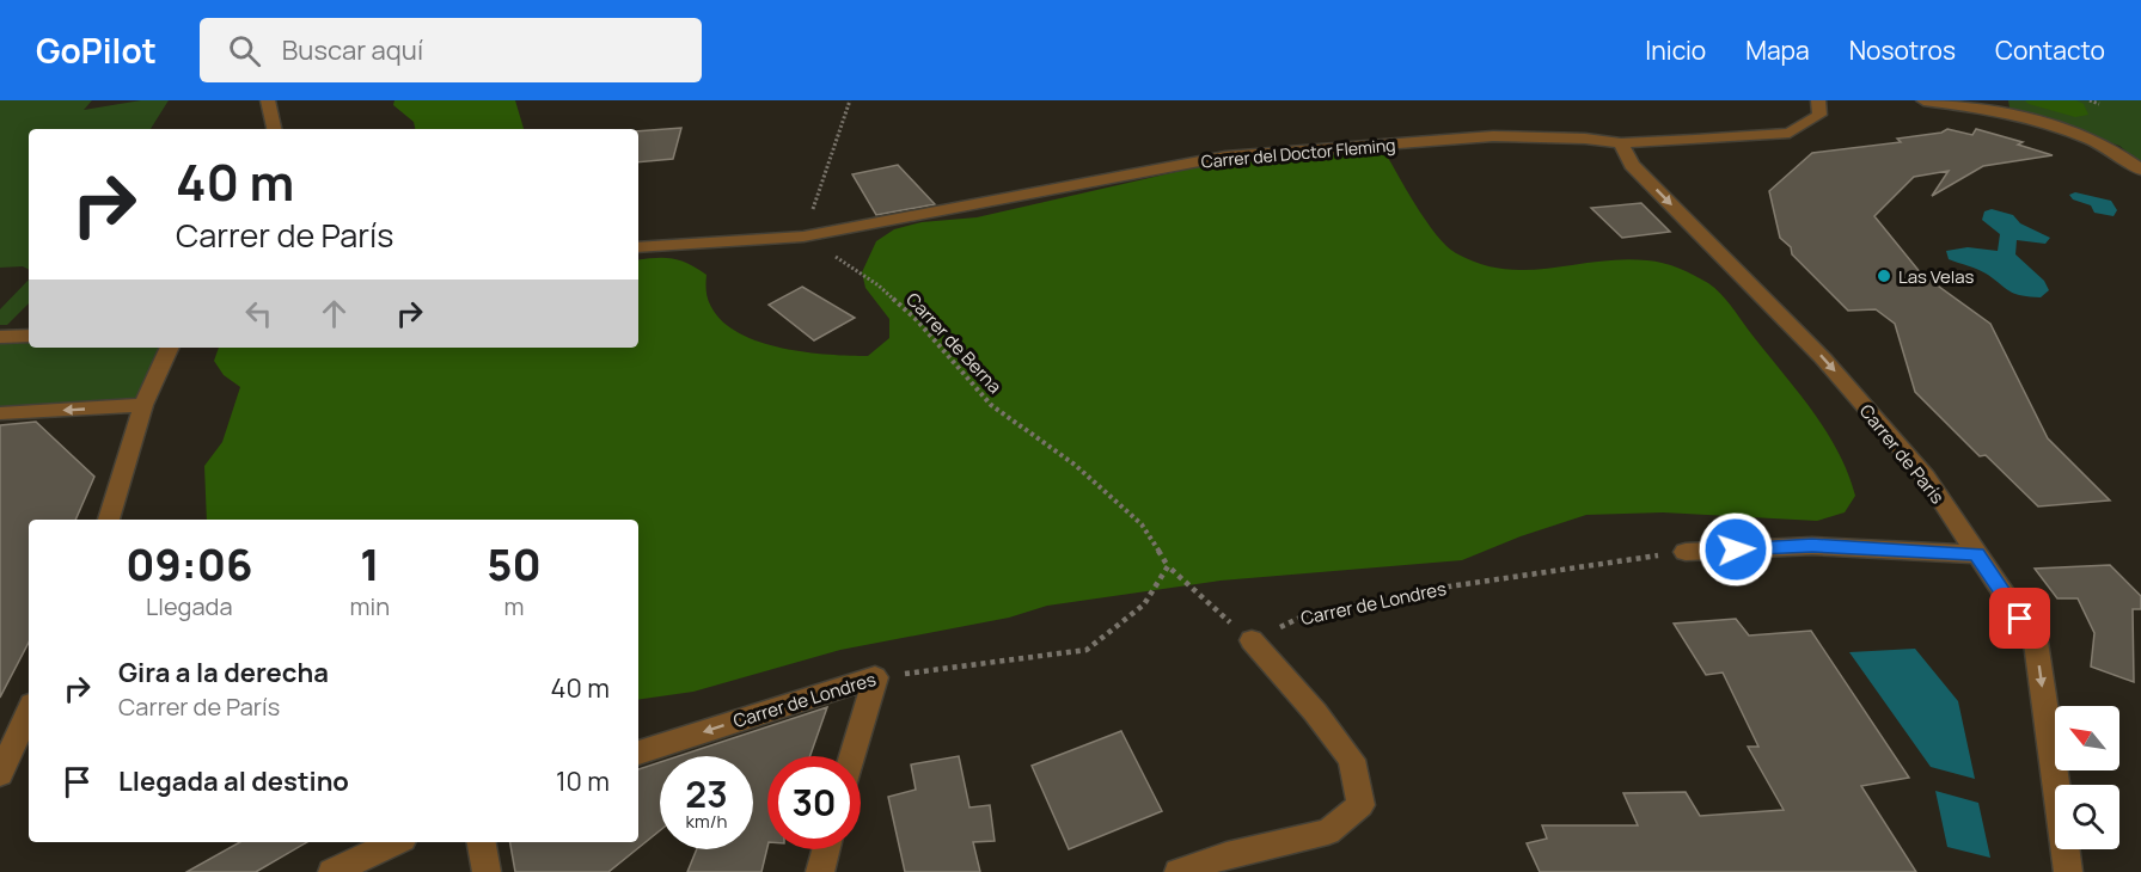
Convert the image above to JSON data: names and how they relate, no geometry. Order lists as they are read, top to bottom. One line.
{"streets":{"street":["Carrer del Doctor Fleming","Carrer de París","Carrer de Londres"],"path":["Carrer de Berna"]},"crossings":[["Carrer del Doctor Fleming","Carrer de Berna"],["Carrer del Doctor Fleming","Carrer de París"],["Carrer de Berna","Carrer de Londres"]],"one_way":["Carrer de París"],"places":["Las Velas"],"north":"top left","page":{"header":"GoPilot","search":"Buscar aquí","nav":["Inicio","Mapa","Nosotros","Contacto"],"turn":["40 m","Carrer de París"],"eta":["09:06","Llegada","1","min","50","m"],"list":[{"name":"Gira a la derecha","note":"Carrer de París","value":"40 m"},{"name":"Llegada al destino","value":"10 m"}],"speed":"23 km/h","limit":"30"}}
